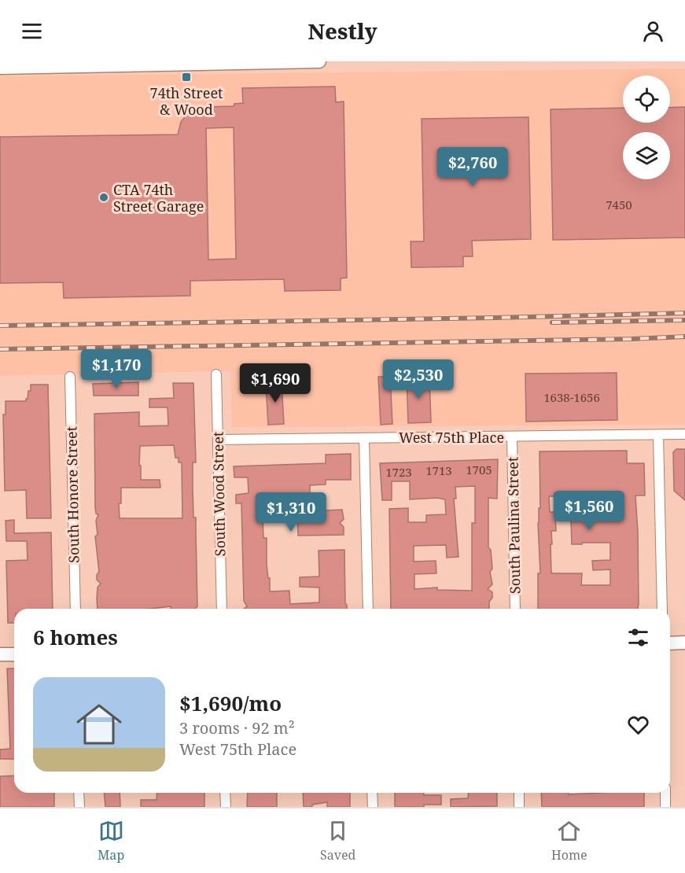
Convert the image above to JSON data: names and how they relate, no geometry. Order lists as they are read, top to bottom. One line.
{"streets":{"street":["West 75th Place","South Wood Street","South Honore Street","South Paulina Street"]},"crossings":[["West 75th Place","South Wood Street"],["West 75th Place","South Paulina Street"]],"places":{"transit":["74th Street & Wood"],"other":["CTA 74th Street Garage"]},"house_numbers":["7450","1638-1656","1705","1713","1723"],"page":{"header":"Nestly","price":["$2,760","$1,170","$2,530","$1,690","$1,560","$1,310"],"heading":"6 homes","list":[{"name":"$1,690/mo","note":"3 rooms · 92 m² · West 75th Place"}],"tabs":["Map","Saved","Home"]}}
